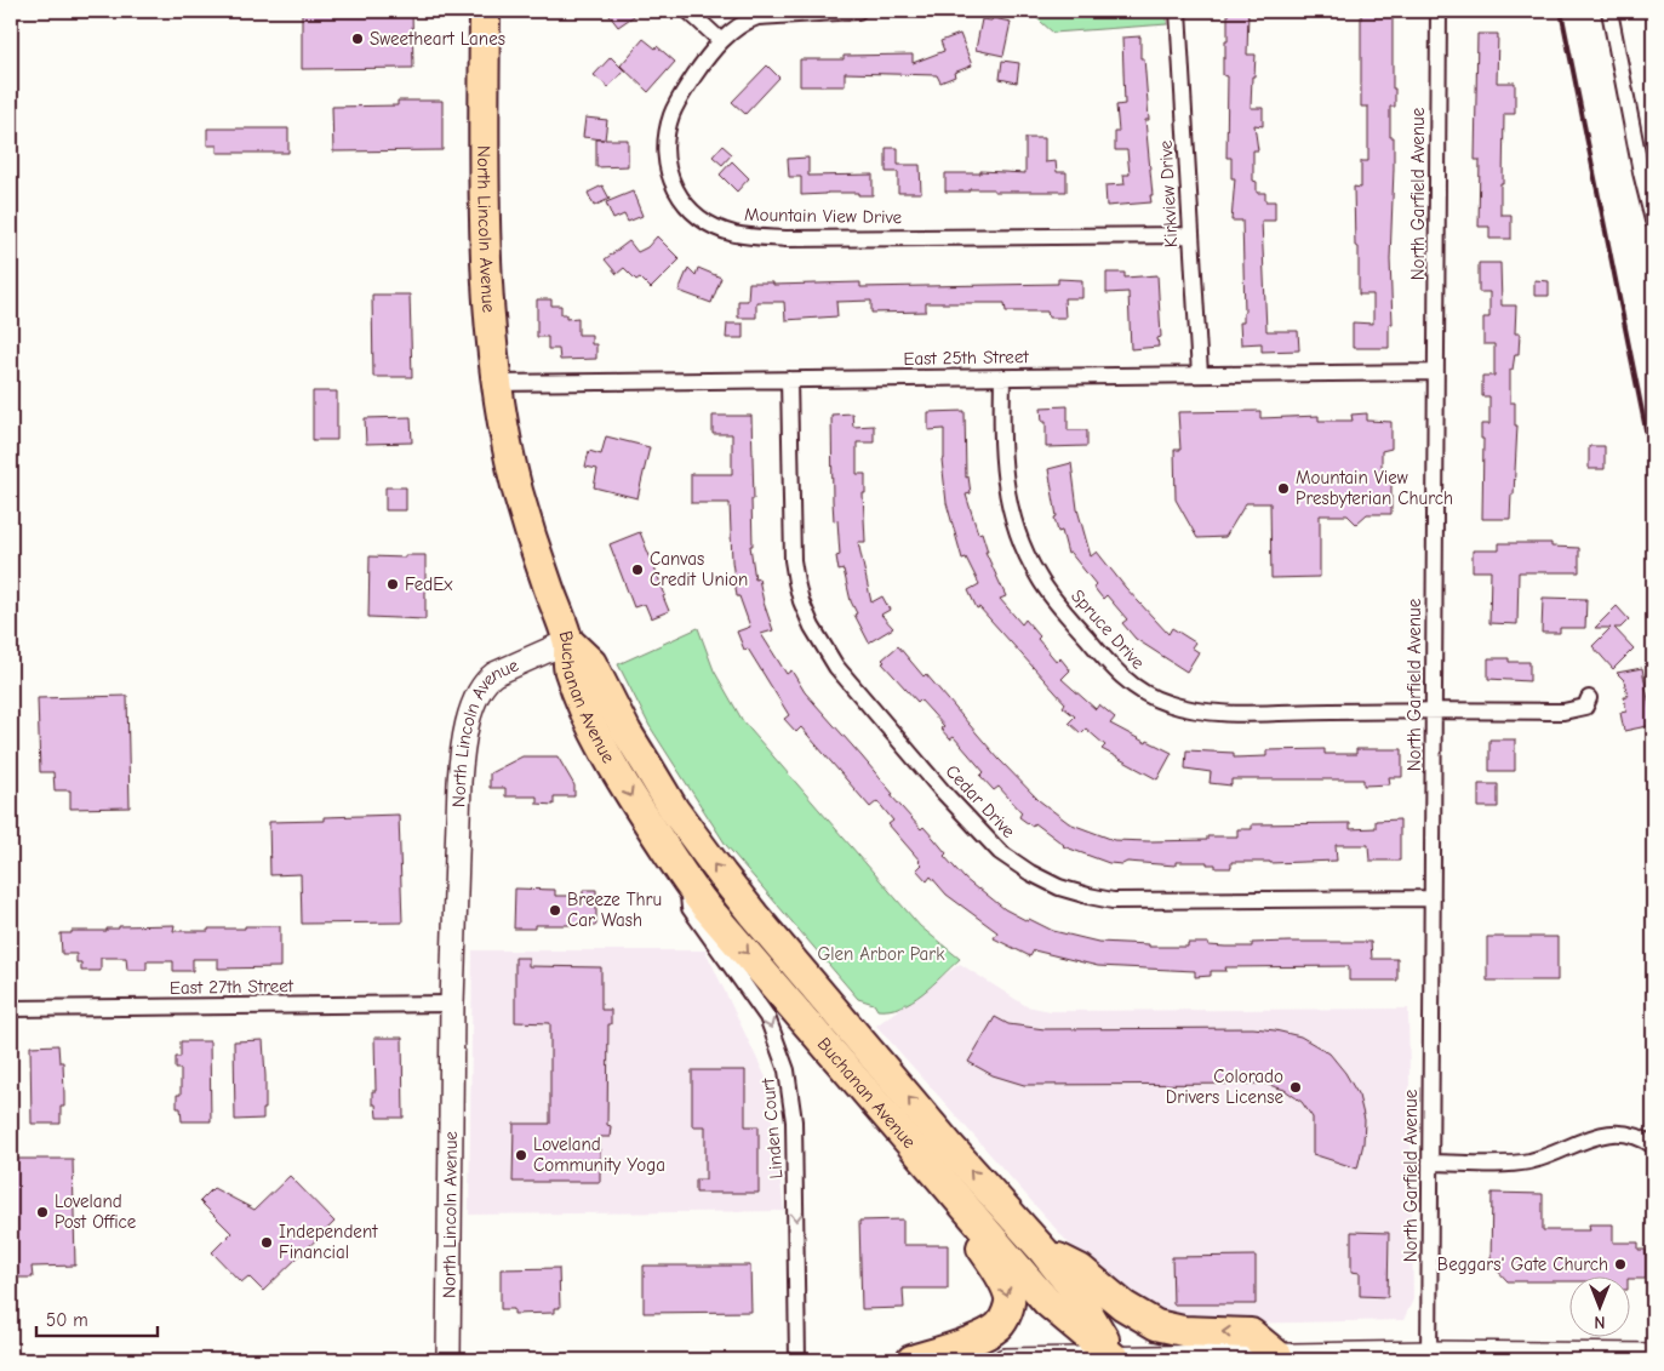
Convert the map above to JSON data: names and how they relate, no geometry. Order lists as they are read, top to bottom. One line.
{"streets":{"highway":["North Lincoln Avenue","Buchanan Avenue"],"street":["Kirkview Drive","North Garfield Avenue","Mountain View Drive","East 25th Street","Spruce Drive","Cedar Drive","East 27th Street","Linden Court"]},"crossings":[["Kirkview Drive","Mountain View Drive"],["Kirkview Drive","East 25th Street"],["North Garfield Avenue","East 25th Street"],["North Garfield Avenue","Spruce Drive"],["North Garfield Avenue","Cedar Drive"],["North Lincoln Avenue","East 25th Street"],["North Lincoln Avenue","Buchanan Avenue"],["North Lincoln Avenue","East 27th Street"],["East 25th Street","Spruce Drive"],["East 25th Street","Cedar Drive"],["Buchanan Avenue","Linden Court"]],"one_way":["Linden Court"],"parks":["Glen Arbor Park"],"places":["Sweetheart Lanes","Mountain View Presbyterian Church","Canvas Credit Union","FedEx","Breeze Thru Car Wash","Colorado Drivers License","Loveland Community Yoga","Loveland Post Office","Independent Financial","Beggars' Gate Church"],"scale_bar":"50 m","north":"bottom"}
